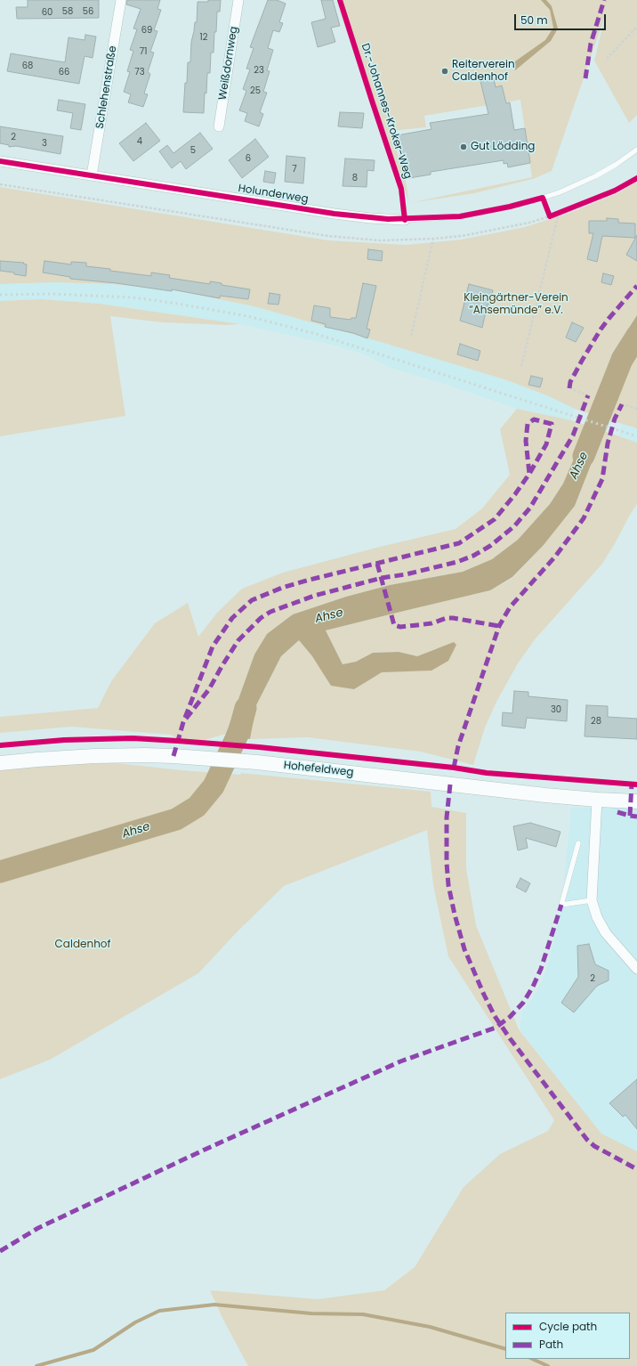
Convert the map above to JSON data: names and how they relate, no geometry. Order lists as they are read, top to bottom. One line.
{"streets":{"main road":["Hohefeldweg"],"street":["Weißdornweg","Schlehenstraße","Holunderweg"],"lane":["Dr.-Johannes-Kroker-Weg"]},"crossings":[["Schlehenstraße","Holunderweg"],["Dr.-Johannes-Kroker-Weg","Holunderweg"]],"water":["Ahse"],"parks":["Kleingärtner-Verein “Ahsemünde” e.V.","Caldenhof"],"places":["Reiterverein Caldenhof","Gut Lödding"],"house_numbers":["58","56","60","69","12","71","68","23","66","73","25","2","4","3","5","6","7","8","30","28","2"],"legend":["Cycle path","Path"],"scale_bar":"50 m"}
